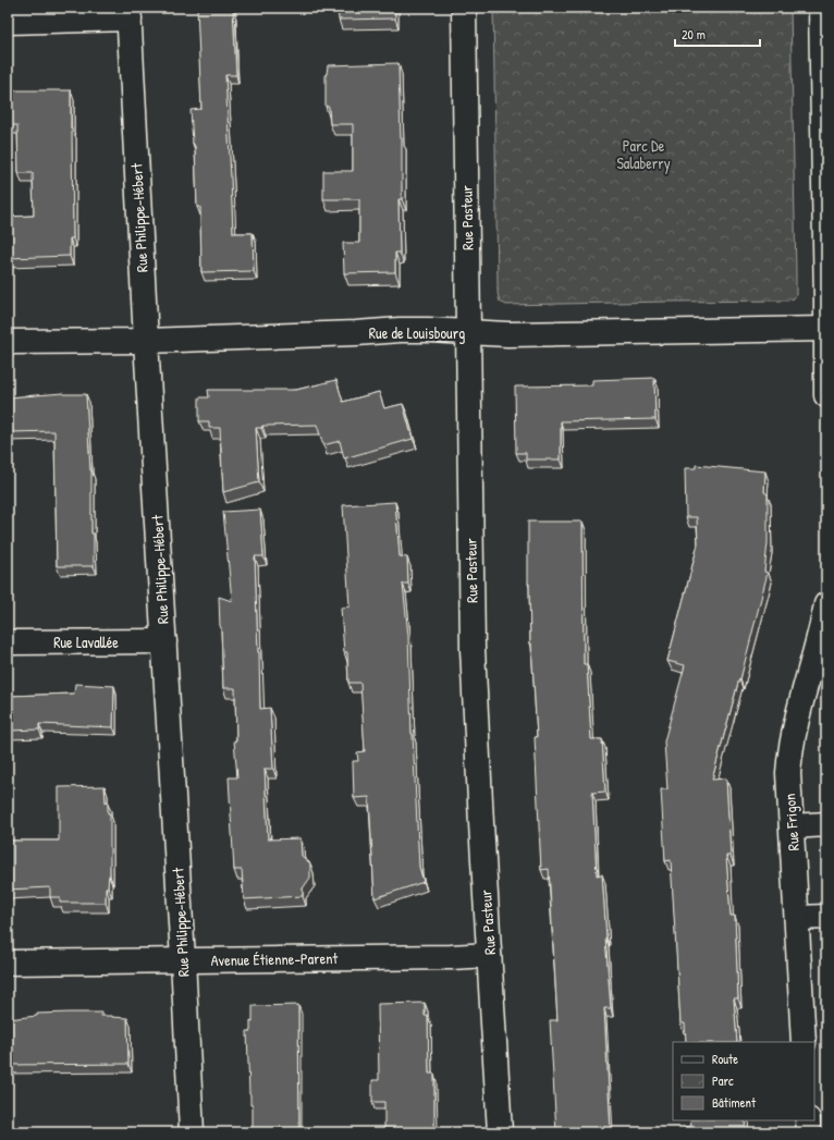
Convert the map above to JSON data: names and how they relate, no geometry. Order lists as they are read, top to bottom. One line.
{"streets":{"street":["Rue Philippe-Hébert","Rue Pasteur","Rue de Louisbourg","Rue Lavallée","Rue Frigon","Avenue Étienne-Parent"]},"crossings":[["Rue Philippe-Hébert","Rue de Louisbourg"],["Rue Philippe-Hébert","Rue Lavallée"],["Rue Philippe-Hébert","Avenue Étienne-Parent"],["Rue Pasteur","Rue de Louisbourg"],["Rue Pasteur","Avenue Étienne-Parent"]],"parks":["Parc De Salaberry"],"legend":["Route","Parc","Bâtiment"],"scale_bar":"20 m"}
